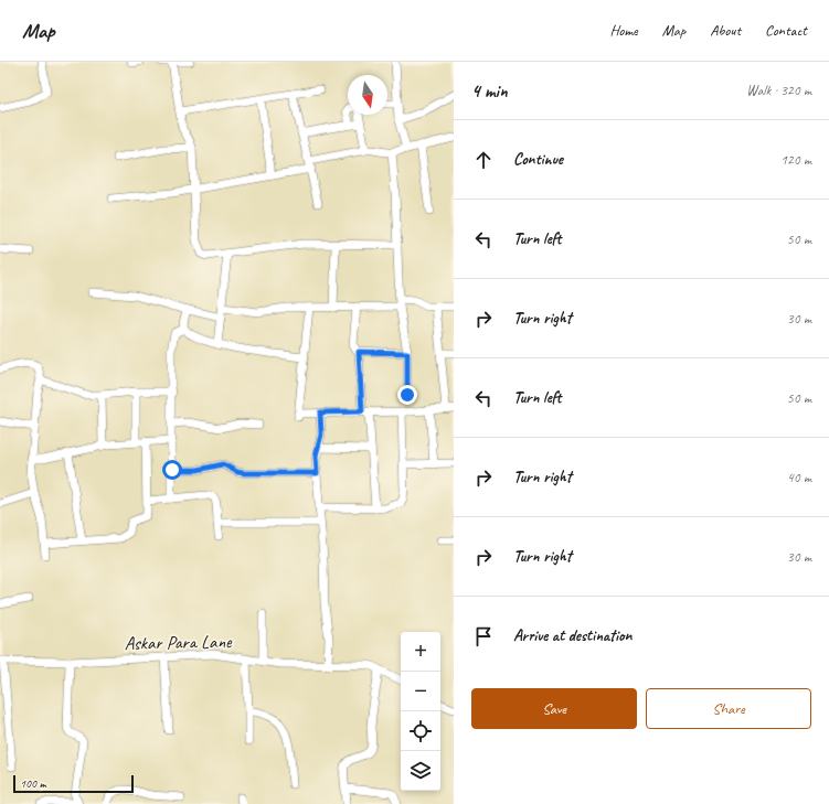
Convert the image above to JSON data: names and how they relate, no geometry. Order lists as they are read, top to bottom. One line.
{"streets":{"street":["Askar Para Lane"]},"scale_bar":"100 m","north":"bottom","page":{"header":"Map","nav":["Home","Map","About","Contact"],"heading":["4 min","Walk · 320 m"],"list":[["Continue","120 m"],["Turn left","50 m"],["Turn right","30 m"],["Turn left","50 m"],["Turn right","40 m"],["Turn right","30 m"],"Arrive at destination"],"map_buttons":["+","−"],"buttons":["Save","Share"],"scale":"100 m"}}
